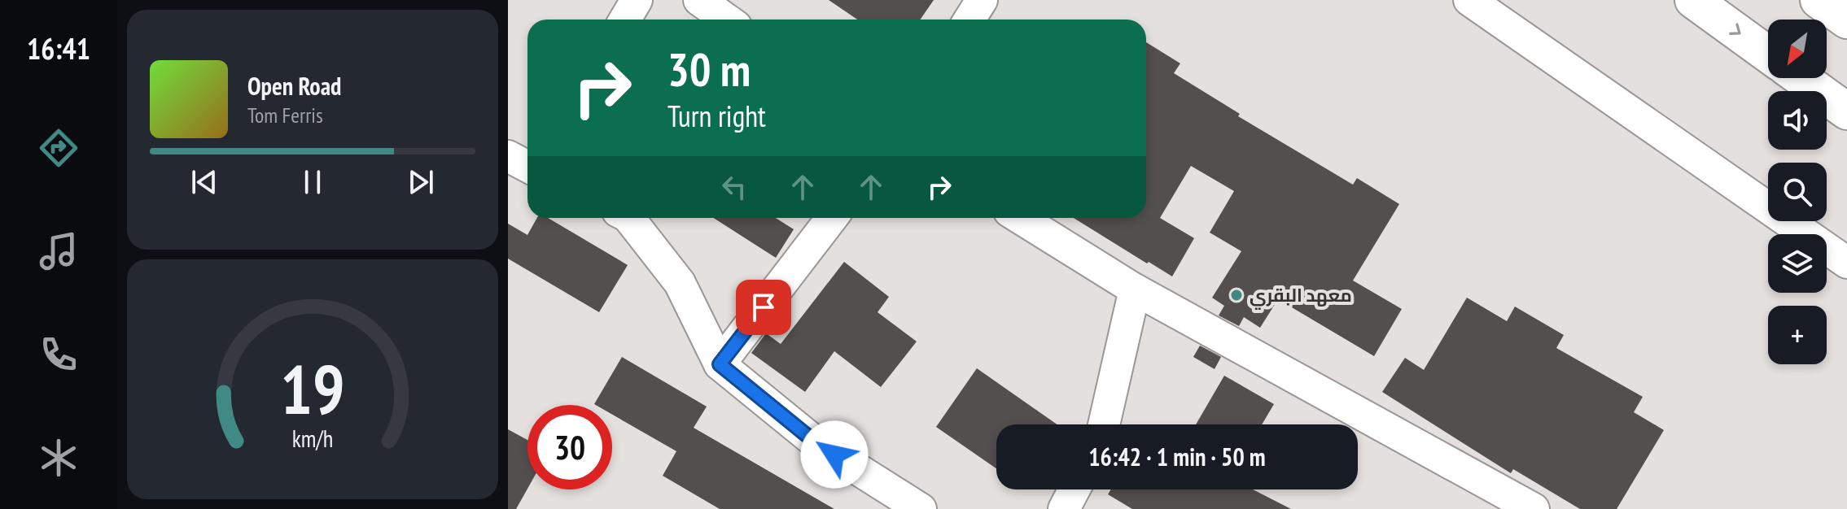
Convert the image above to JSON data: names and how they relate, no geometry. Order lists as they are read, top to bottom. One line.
{"places":["معهد البقري"],"north":"bottom left","page":{"tabs":"16:41","map_buttons":"+","turn":["30 m","Turn right"],"song":["Open Road","Tom Ferris"],"limit":"30","trip":"16:42 · 1 min · 50 m","gauge":["19","km/h"]}}
